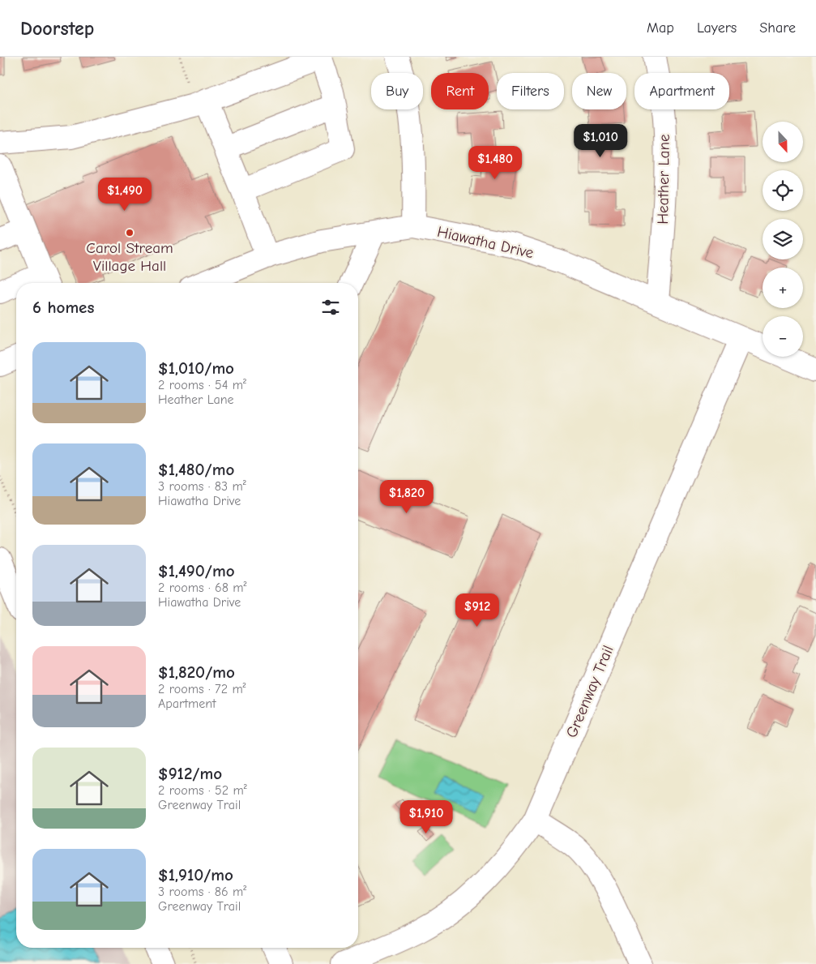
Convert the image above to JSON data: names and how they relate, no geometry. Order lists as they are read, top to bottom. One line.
{"streets":{"street":["Heather Lane","Hiawatha Drive","Greenway Trail"]},"crossings":[["Heather Lane","Hiawatha Drive"],["Hiawatha Drive","Greenway Trail"]],"places":["Carol Stream Village Hall"],"north":"bottom","page":{"header":"Doorstep","nav":["Map","Layers","Share"],"chip":["Buy","Rent","Filters","New","Apartment"],"map_buttons":["+","−"],"price":["$1,010","$1,480","$1,490","$1,820","$912","$1,910"],"heading":"6 homes","list":[{"name":"$1,010/mo","note":"2 rooms · 54 m² · Heather Lane"},{"name":"$1,480/mo","note":"3 rooms · 83 m² · Hiawatha Drive"},{"name":"$1,490/mo","note":"2 rooms · 68 m² · Hiawatha Drive"},{"name":"$1,820/mo","note":"2 rooms · 72 m² · Apartment"},{"name":"$912/mo","note":"2 rooms · 52 m² · Greenway Trail"},{"name":"$1,910/mo","note":"3 rooms · 86 m² · Greenway Trail"}]}}
